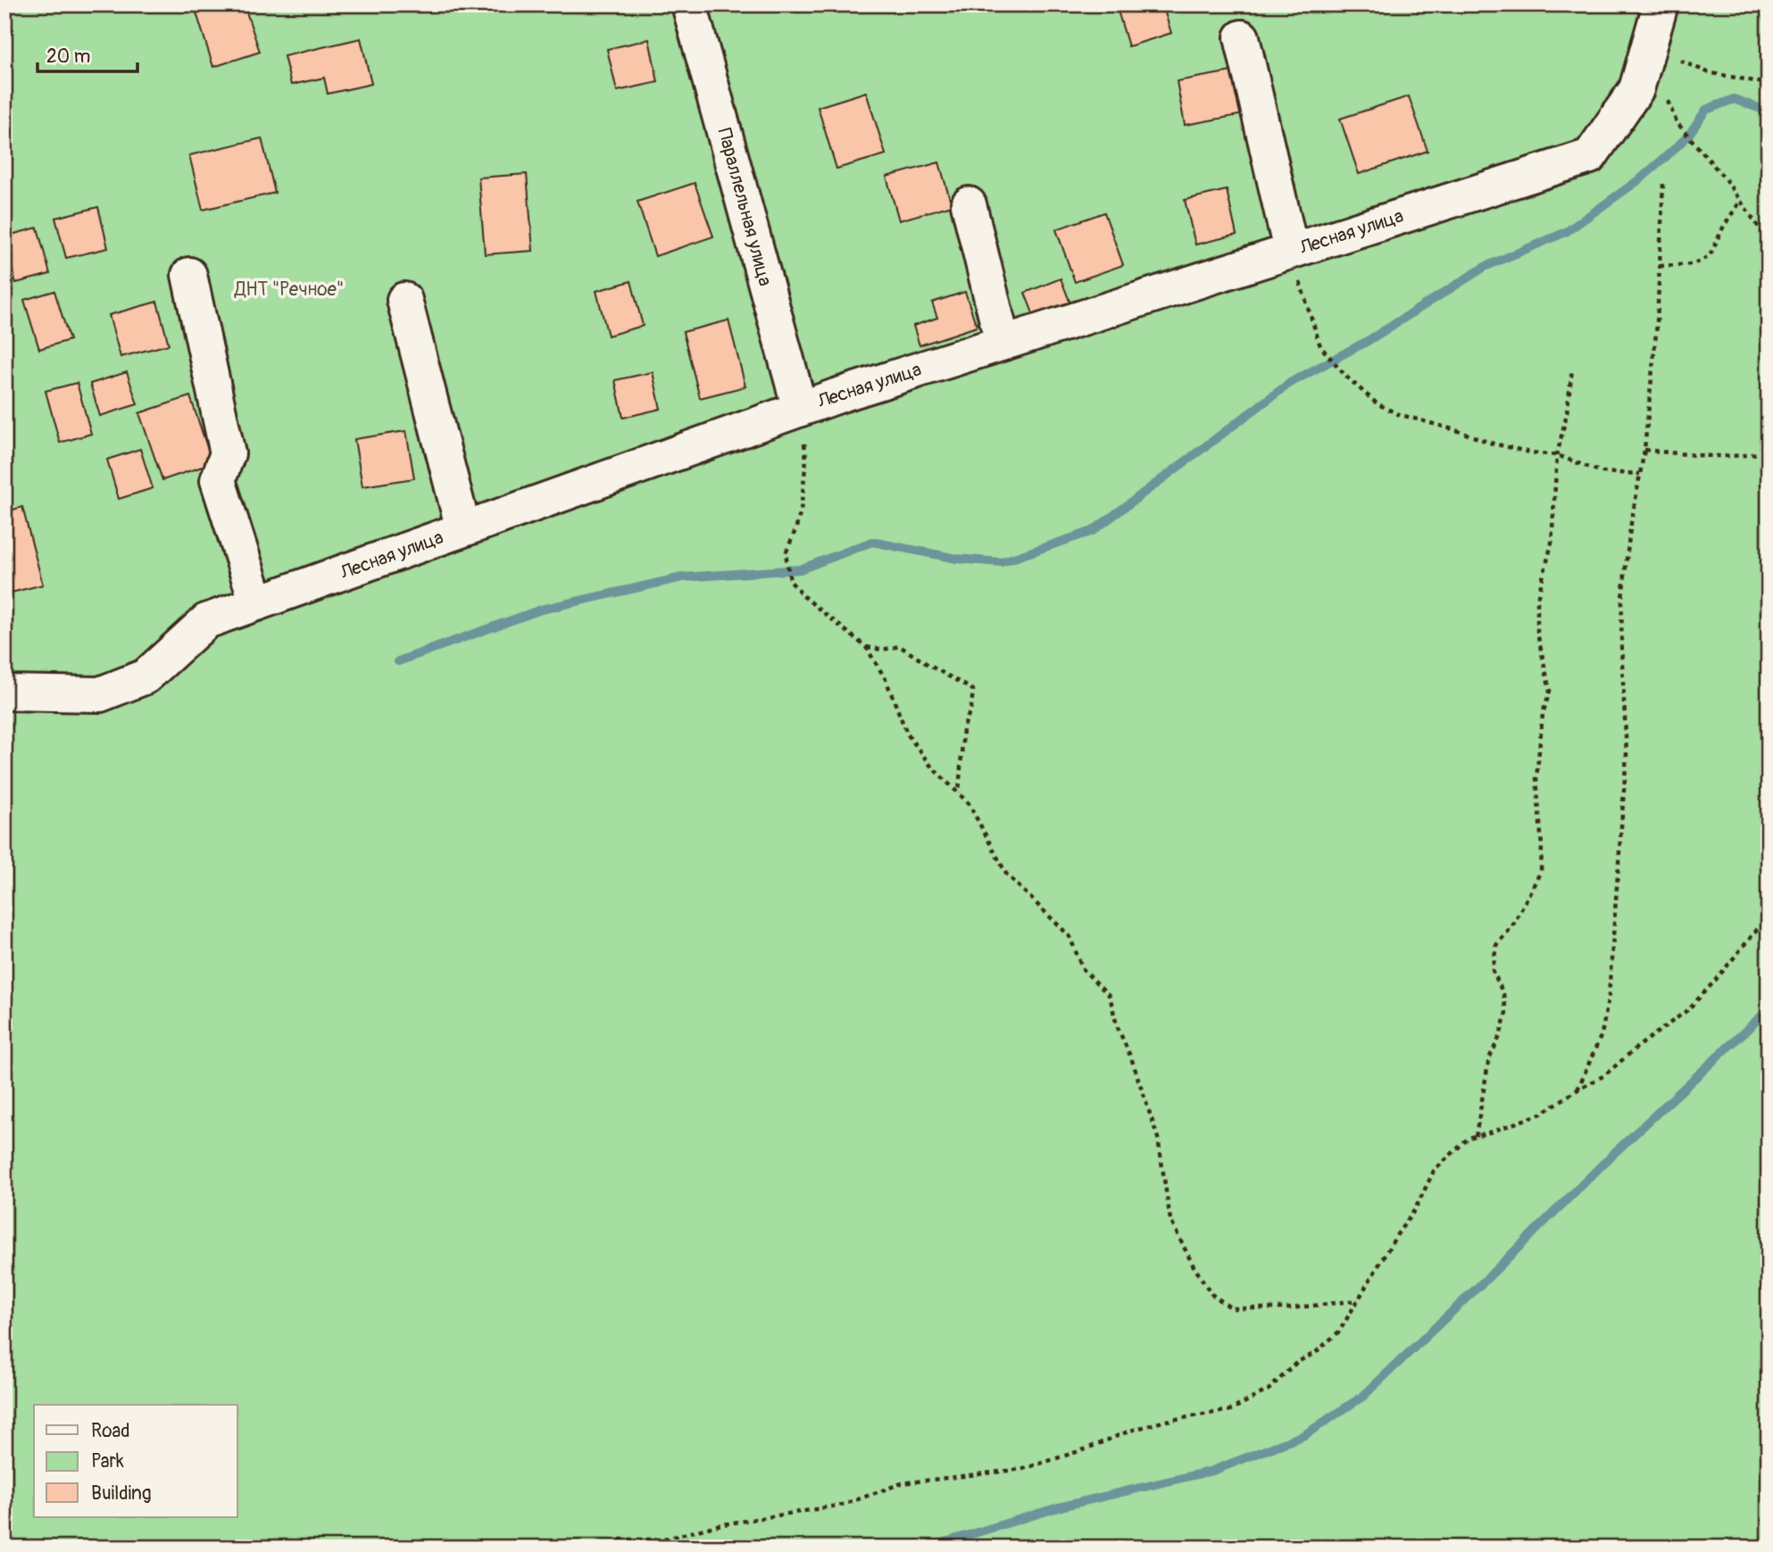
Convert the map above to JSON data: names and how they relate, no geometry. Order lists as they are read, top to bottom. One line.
{"streets":{"street":["Параллельная улица","Лесная улица"]},"crossings":[["Параллельная улица","Лесная улица"]],"parks":["ДНТ \"Речное\""],"legend":["Road","Park","Building"],"scale_bar":"20 m"}
